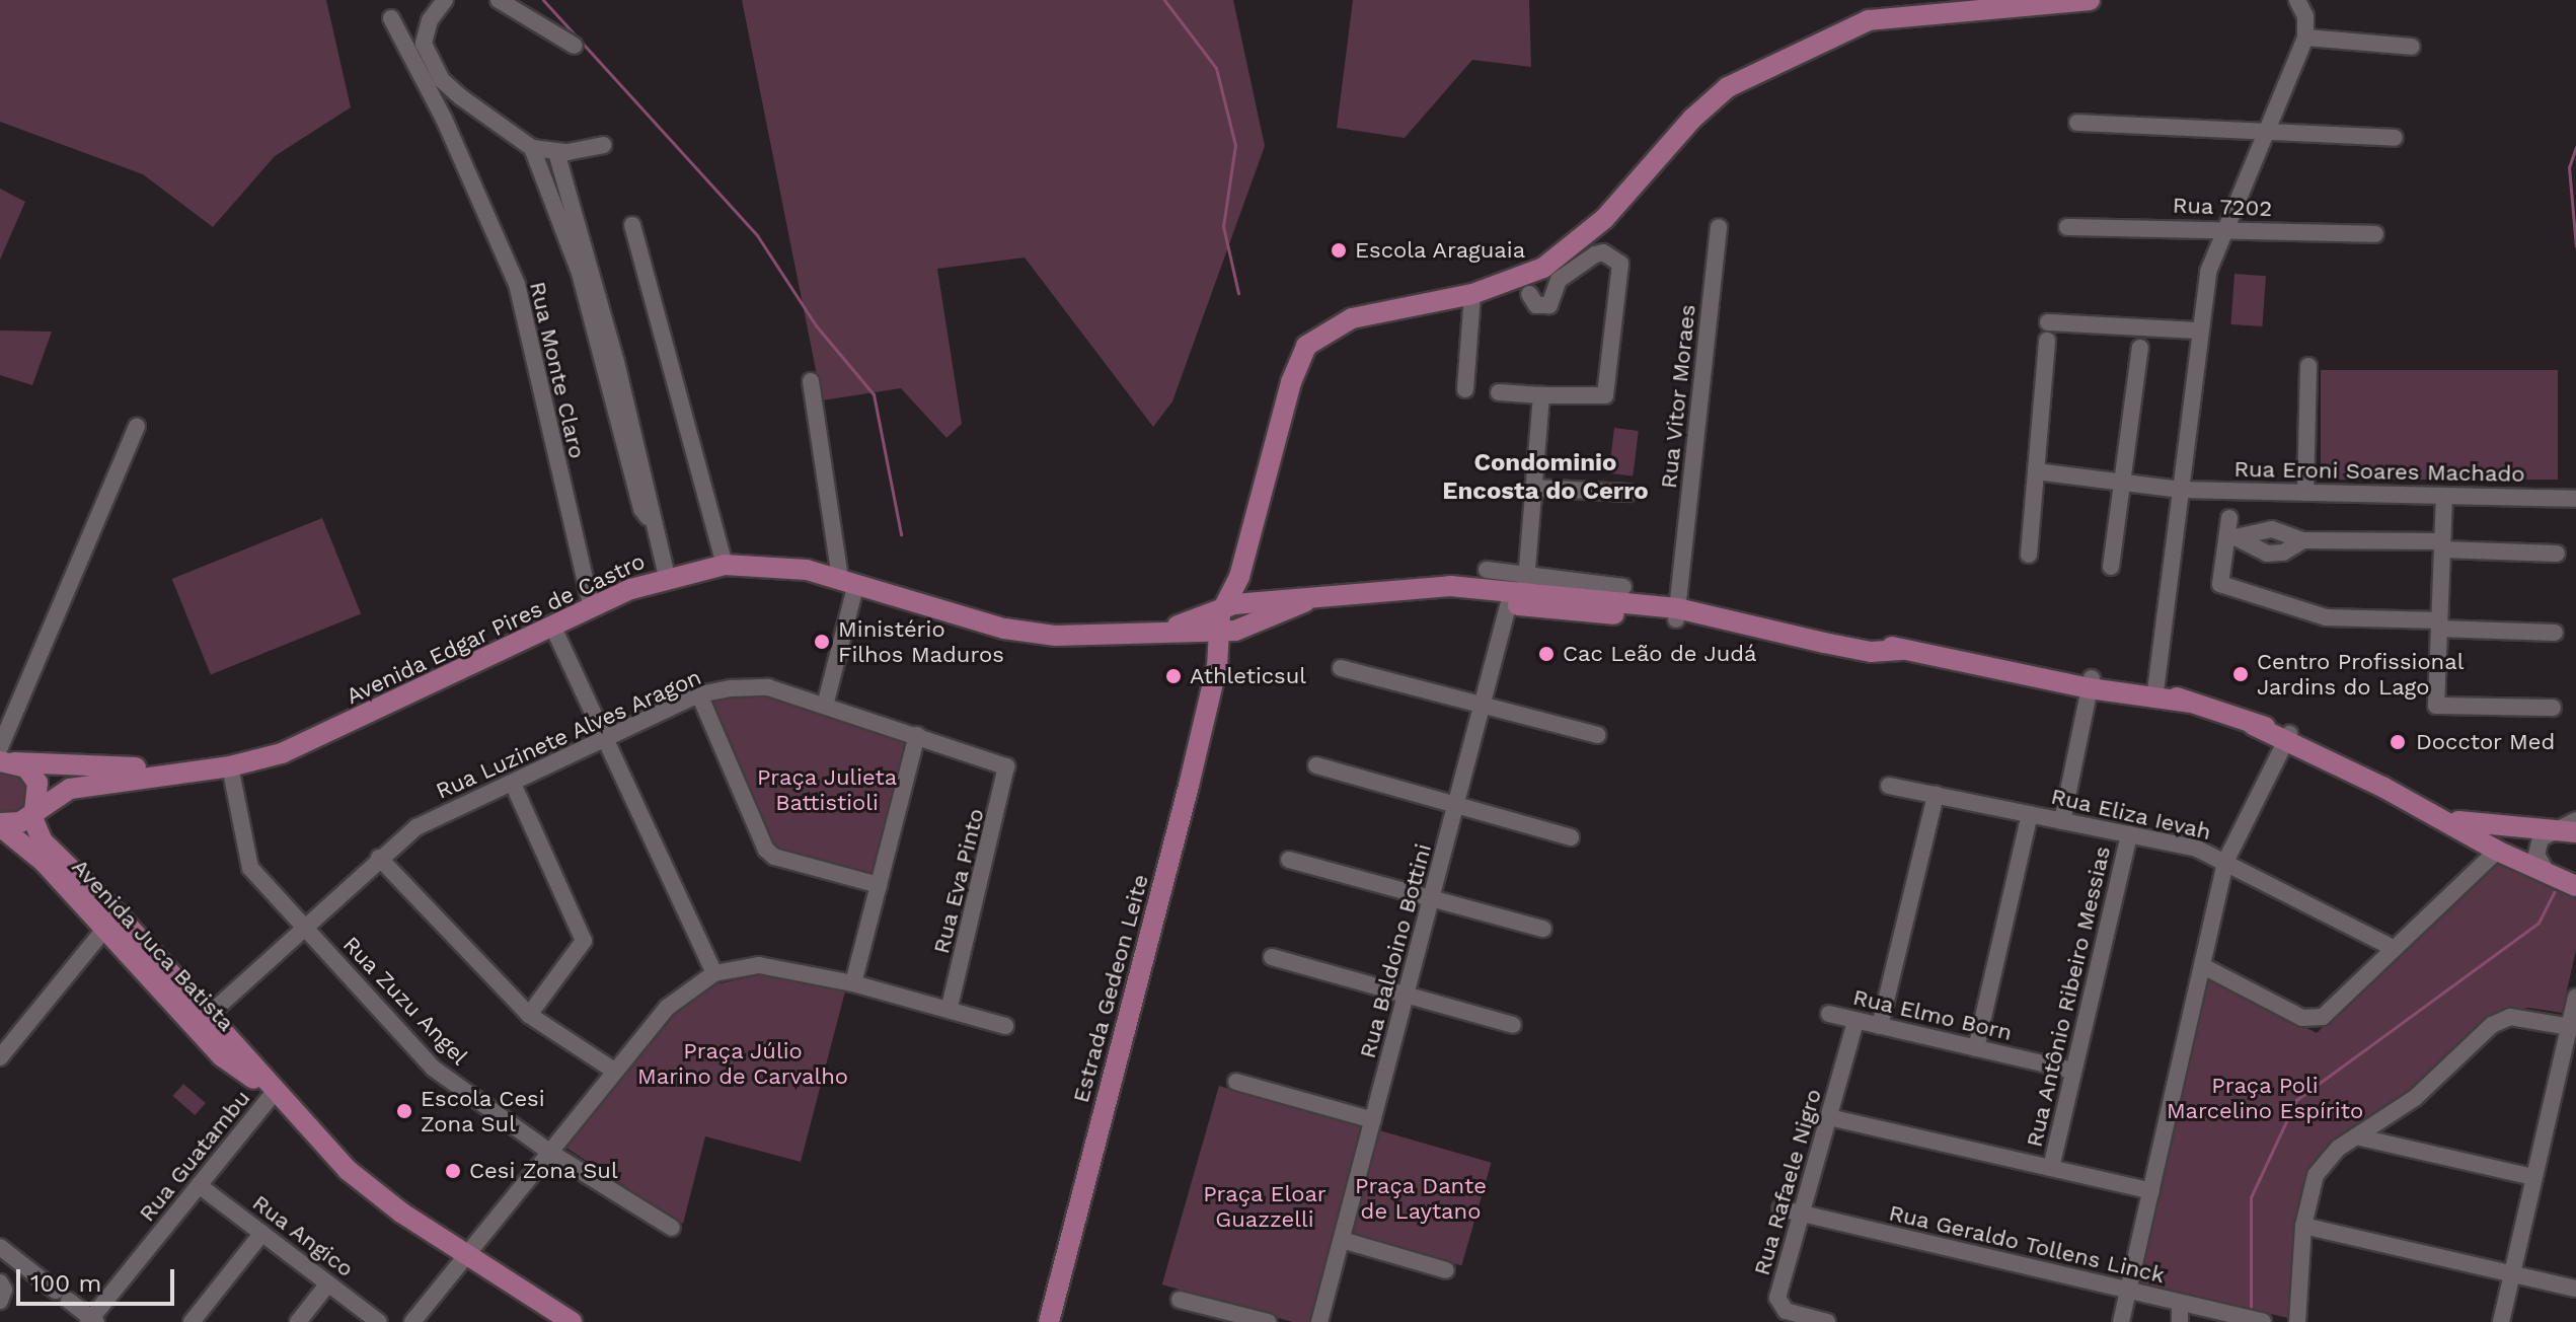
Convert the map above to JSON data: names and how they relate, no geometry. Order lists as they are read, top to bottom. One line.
{"streets":{"main road":["Avenida Edgar Pires de Castro","Avenida Juca Batista","Estrada Gedeon Leite"],"street":["Rua 7202","Rua Monte Claro","Rua Vitor Moraes","Rua Eroni Soares Machado","Rua Luzinete Alves Aragon","Rua Eliza Ievah","Rua Eva Pinto","Rua Baldoino Bottini","Rua Antônio Ribeiro Messias","Rua Zuzu Angel","Rua Elmo Born","Rua Guatambu","Rua Rafaele Nigro","Rua Angico","Rua Geraldo Tollens Linck"]},"crossings":[["Rua Monte Claro","Avenida Edgar Pires de Castro"],["Rua Vitor Moraes","Avenida Edgar Pires de Castro"],["Avenida Edgar Pires de Castro","Avenida Juca Batista"],["Avenida Edgar Pires de Castro","Rua Baldoino Bottini"],["Avenida Edgar Pires de Castro","Estrada Gedeon Leite"],["Avenida Edgar Pires de Castro","Rua Zuzu Angel"],["Rua Luzinete Alves Aragon","Rua Eva Pinto"],["Rua Luzinete Alves Aragon","Avenida Juca Batista"],["Rua Luzinete Alves Aragon","Rua Zuzu Angel"],["Rua Eliza Ievah","Rua Antônio Ribeiro Messias"],["Avenida Juca Batista","Rua Guatambu"],["Rua Antônio Ribeiro Messias","Rua Elmo Born"],["Rua Elmo Born","Rua Rafaele Nigro"],["Rua Guatambu","Rua Angico"],["Rua Rafaele Nigro","Rua Geraldo Tollens Linck"]],"districts":["Condominio Encosta do Cerro"],"parks":["Praça Julieta Battistioli","Praça Júlio Marino de Carvalho","Praça Poli Marcelino Espírito","Praça Dante de Laytano","Praça Eloar Guazzelli"],"places":["Escola Araguaia","Ministério Filhos Maduros","Cac Leão de Judá","Centro Profissional Jardins do Lago","Athleticsul","Docctor Med","Escola Cesi Zona Sul","Cesi Zona Sul"],"scale_bar":"100 m"}
